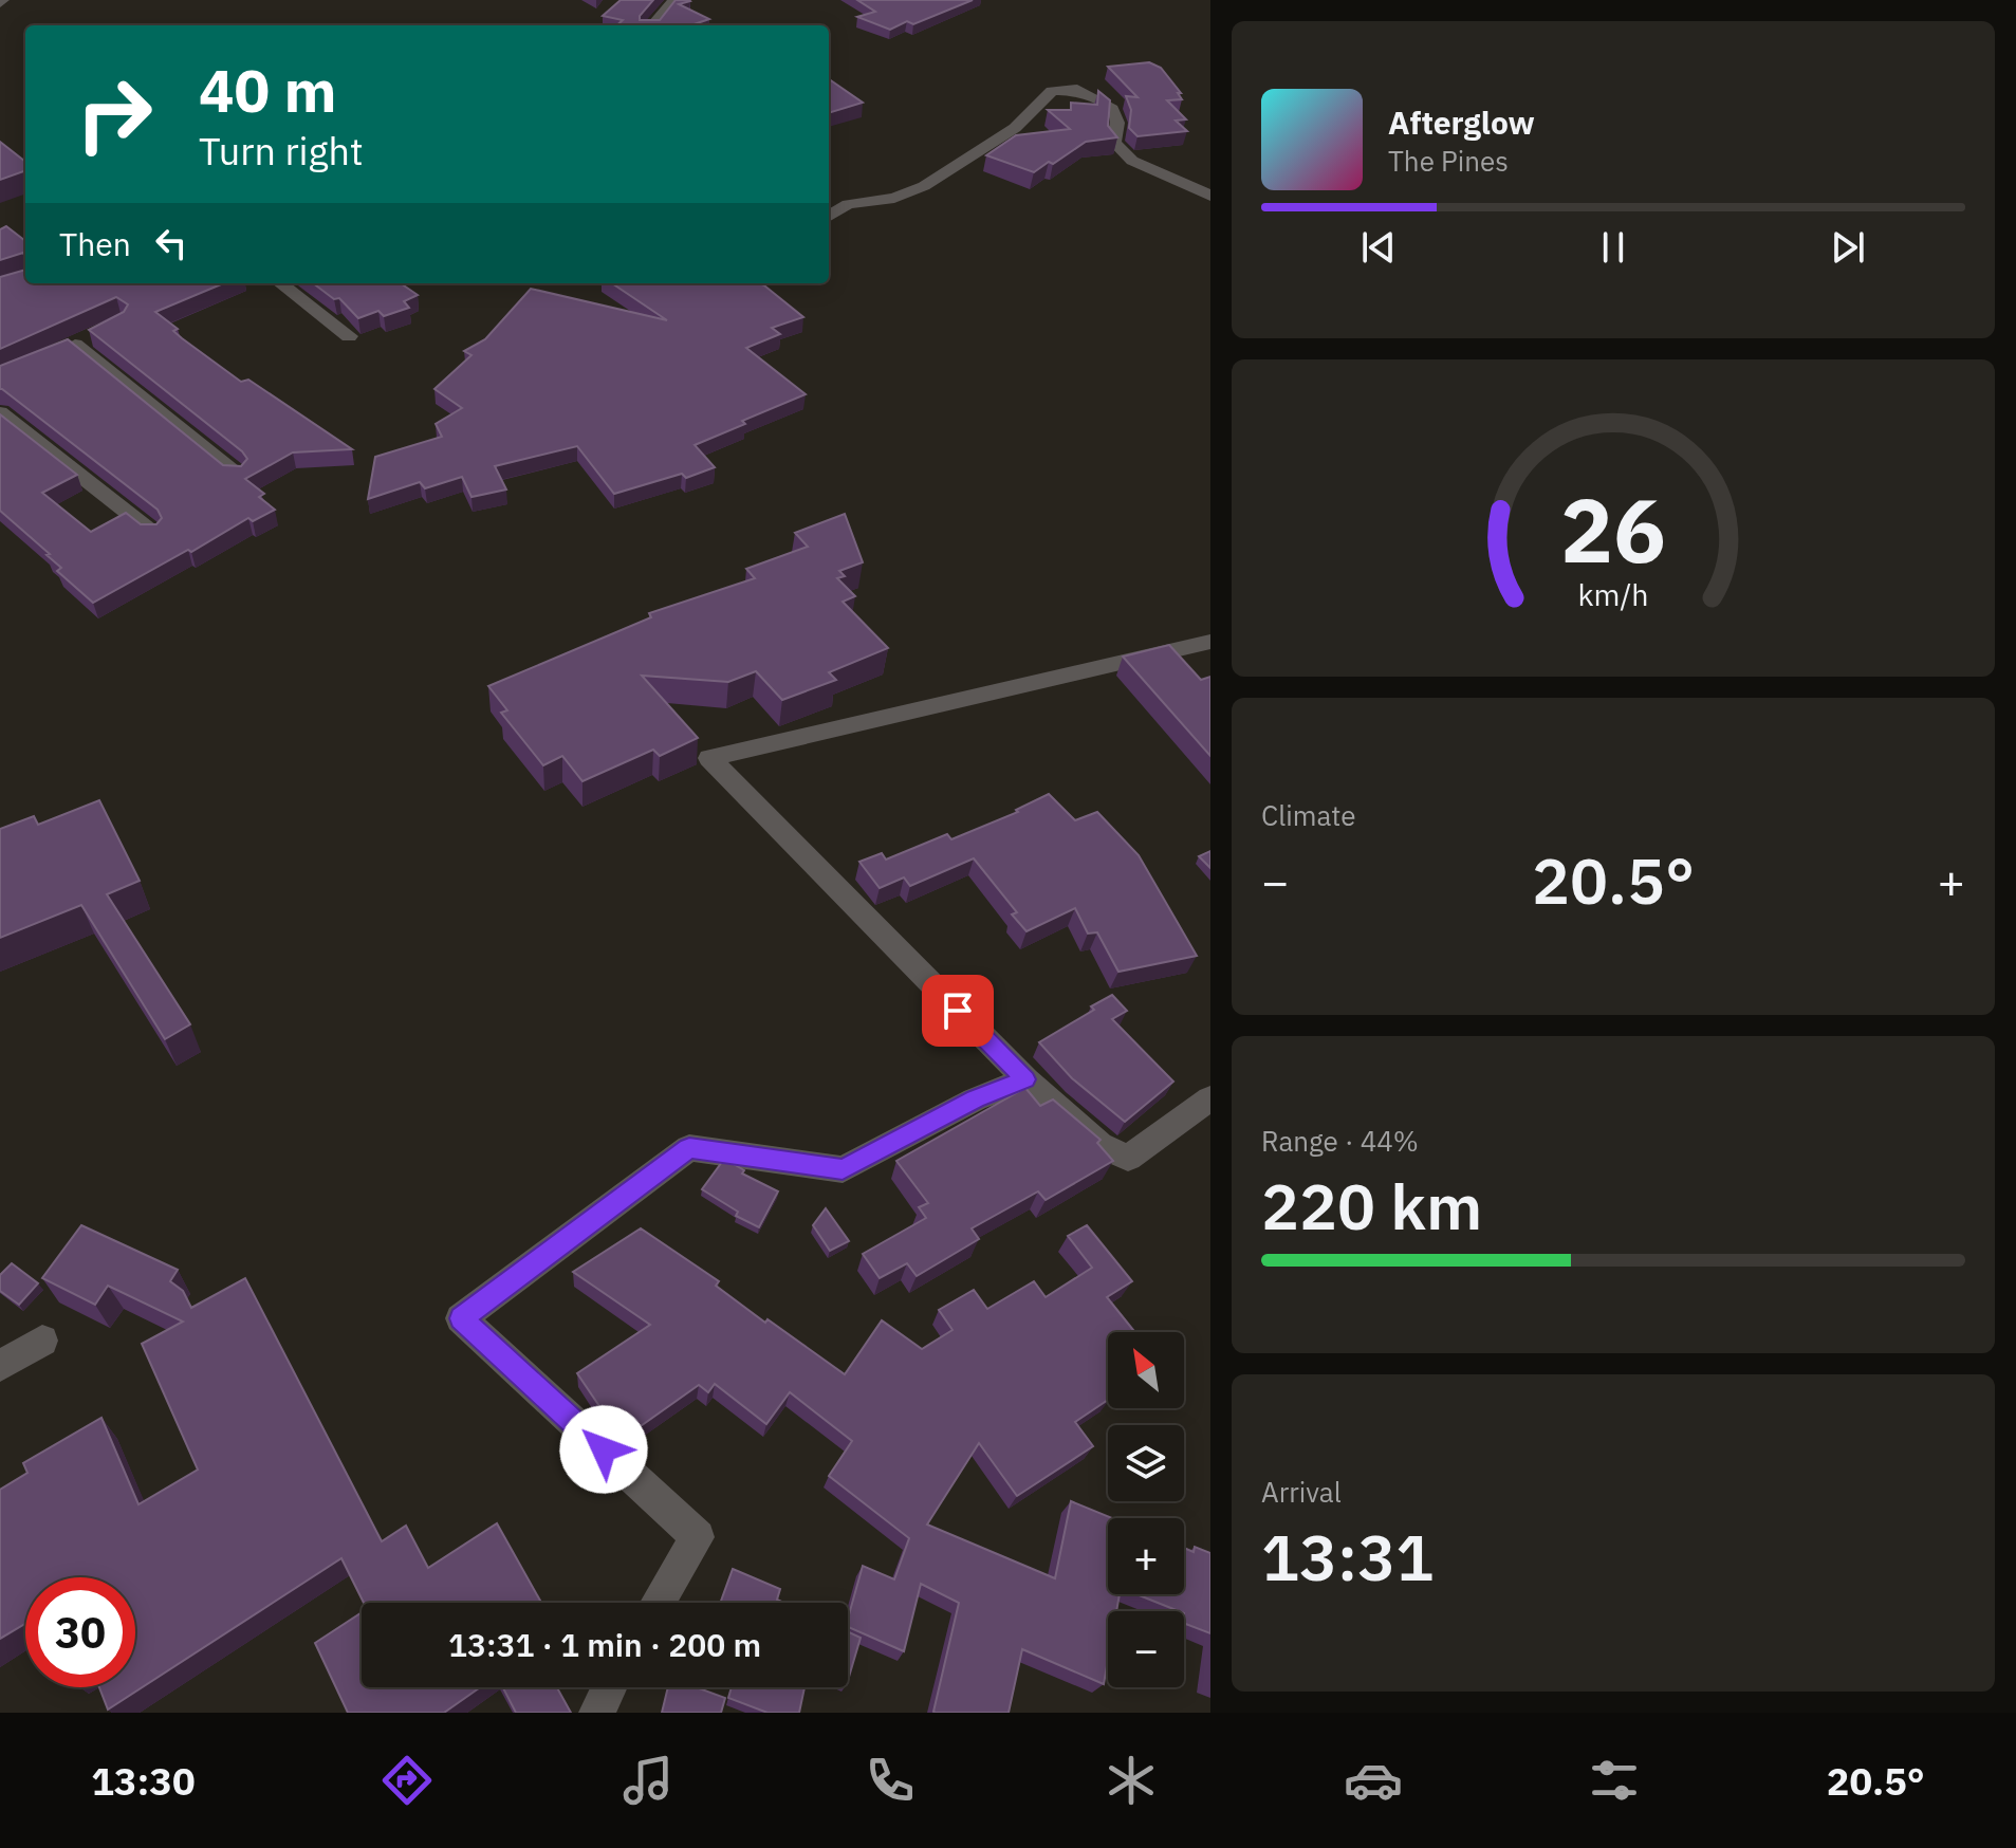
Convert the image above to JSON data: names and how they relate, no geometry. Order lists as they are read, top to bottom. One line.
{"north":"top left","page":{"turn":["40 m","Turn right"],"song":["Afterglow","The Pines"],"then":"Then","tile":["Climate",["Range · 44%","220 km"],["Arrival","13:31"]],"heat":["−","20.5°","+"],"map_buttons":["+","−"],"limit":"30","trip":"13:31 · 1 min · 200 m","tabs":["13:30","20.5°"],"gauge":["26","km/h"]}}
